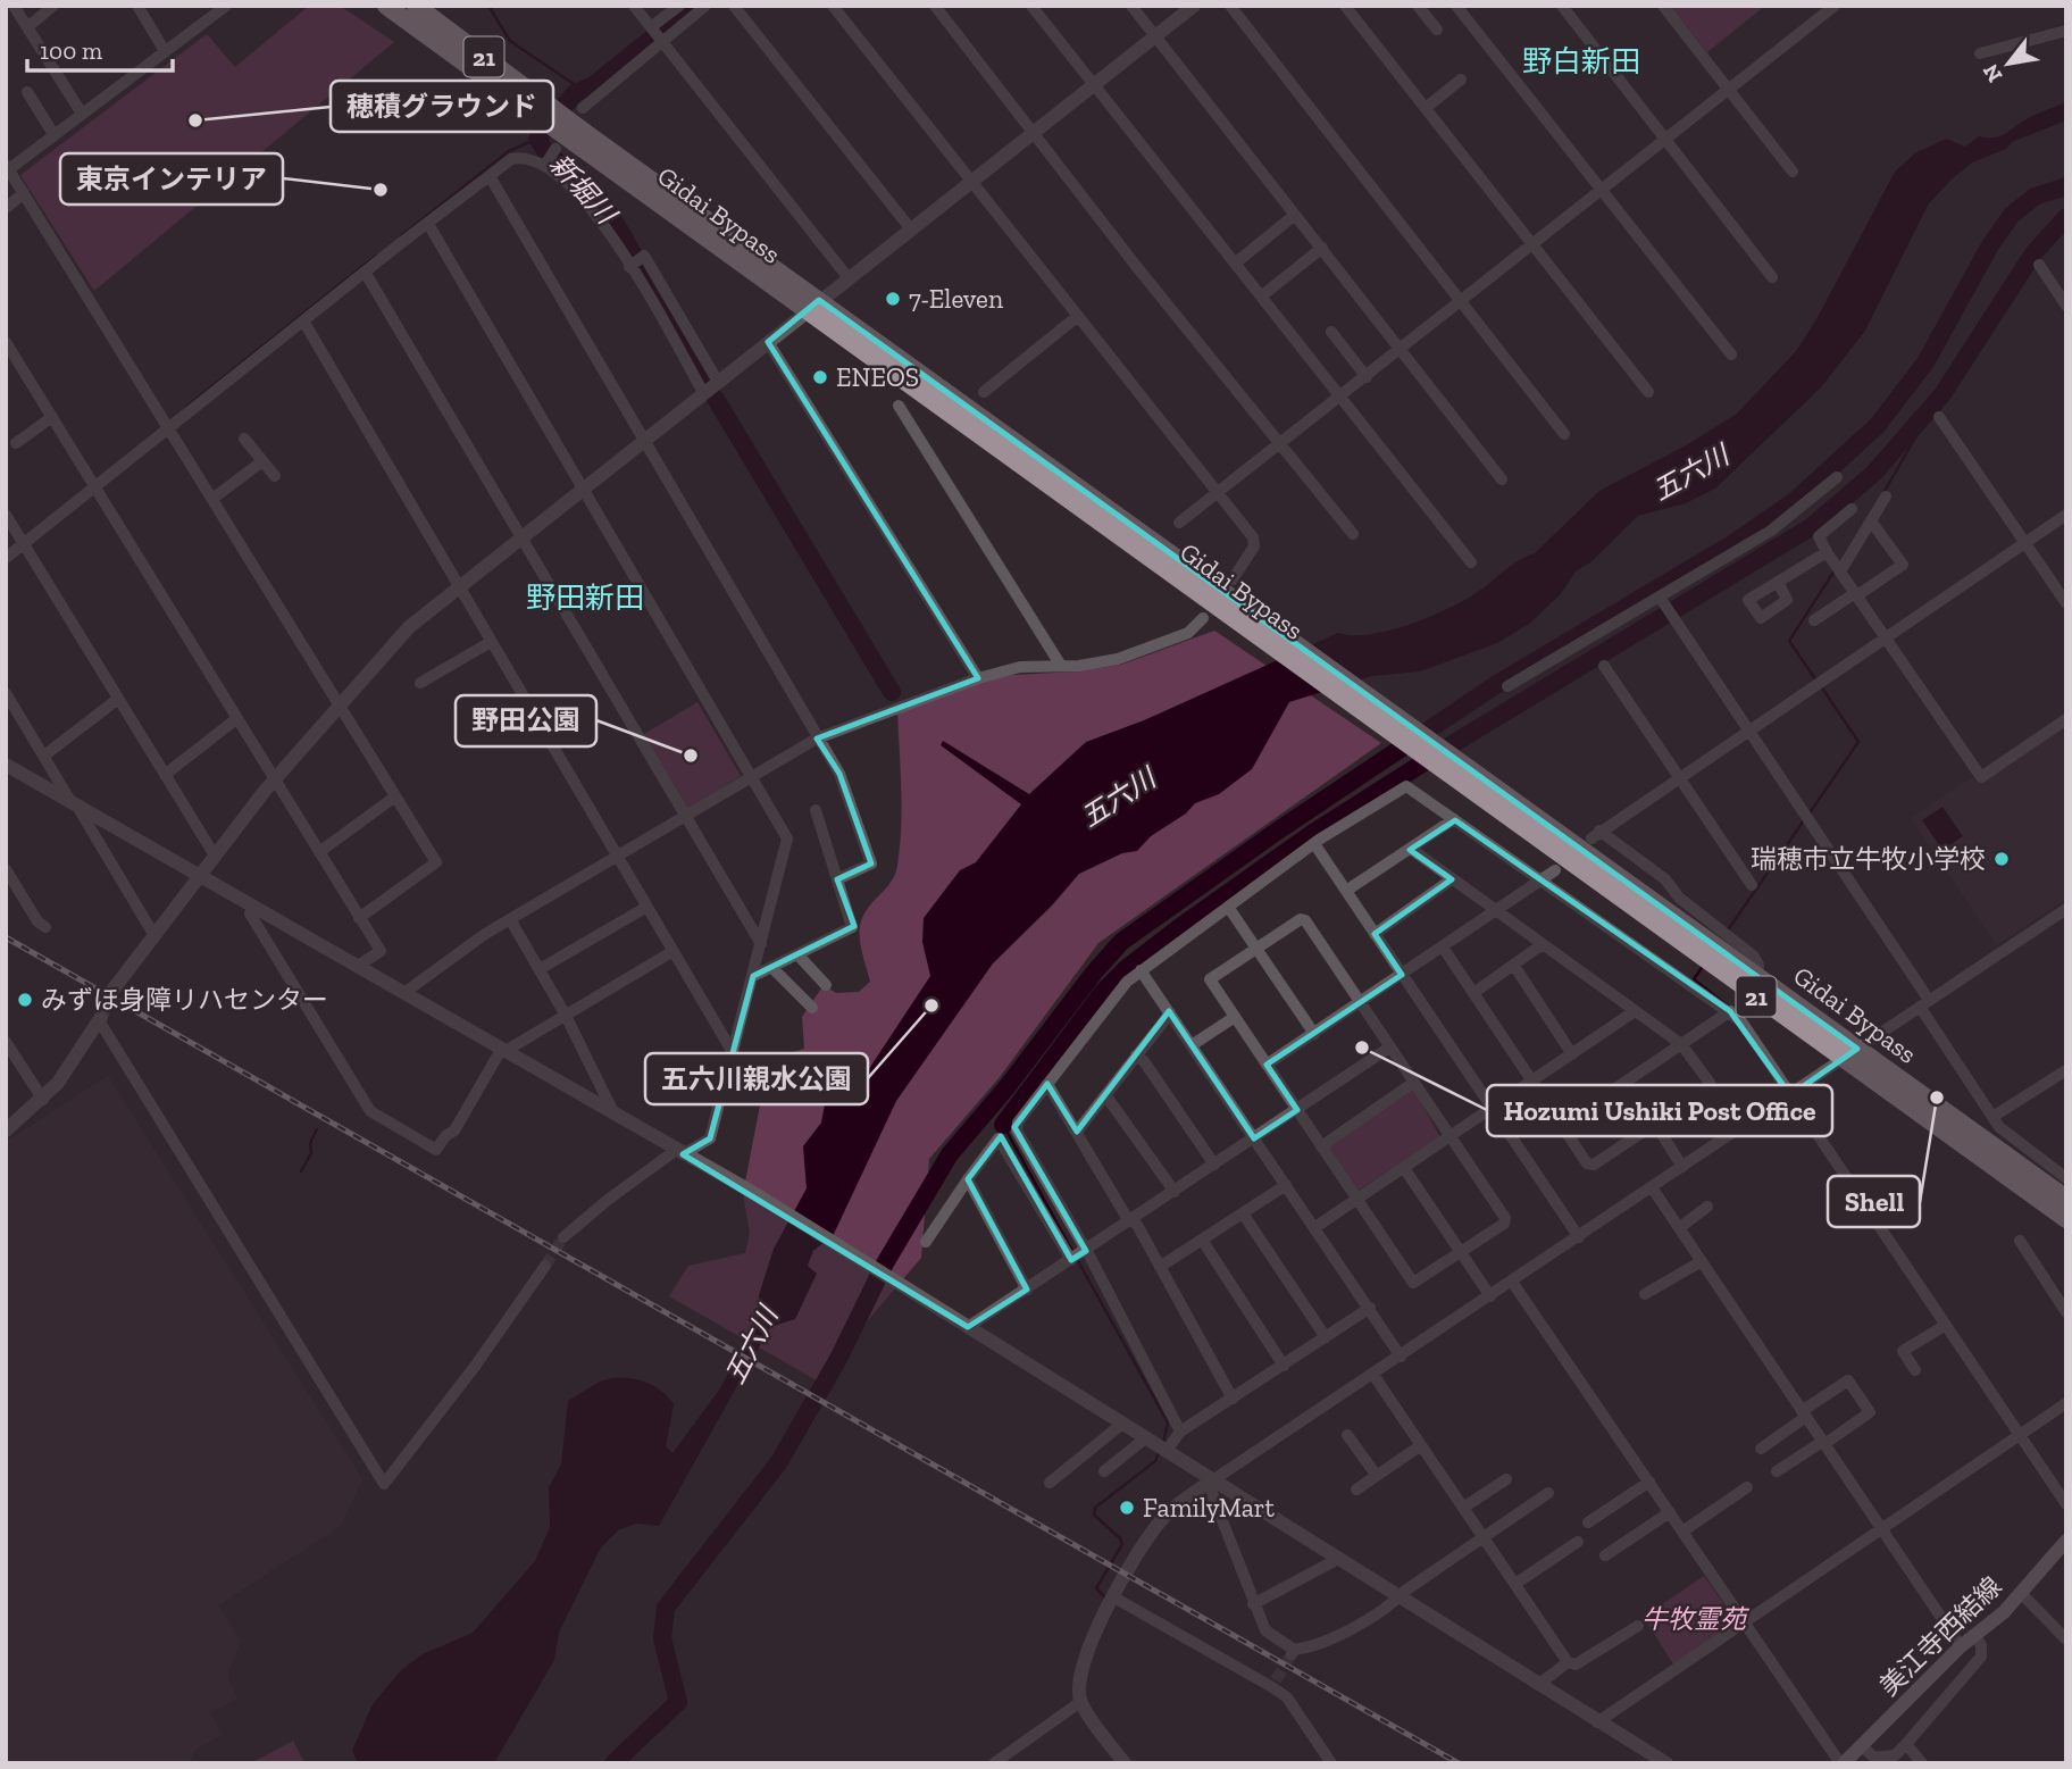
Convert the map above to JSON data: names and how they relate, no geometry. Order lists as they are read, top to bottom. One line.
{"streets":{"highway":["21","Gidai Bypass"],"main road":["美江寺西結線"]},"districts":["野白新田","野田新田"],"water":["新堀川","五六川"],"parks":["牛牧霊苑"],"places":["穂積グラウンド","東京インテリア","7-Eleven","ENEOS","野田公園","瑞穂市立牛牧小学校","みずほ身障リハセンター","五六川親水公園","Hozumi Ushiki Post Office","Shell","FamilyMart"],"scale_bar":"100 m","north":"bottom left"}
